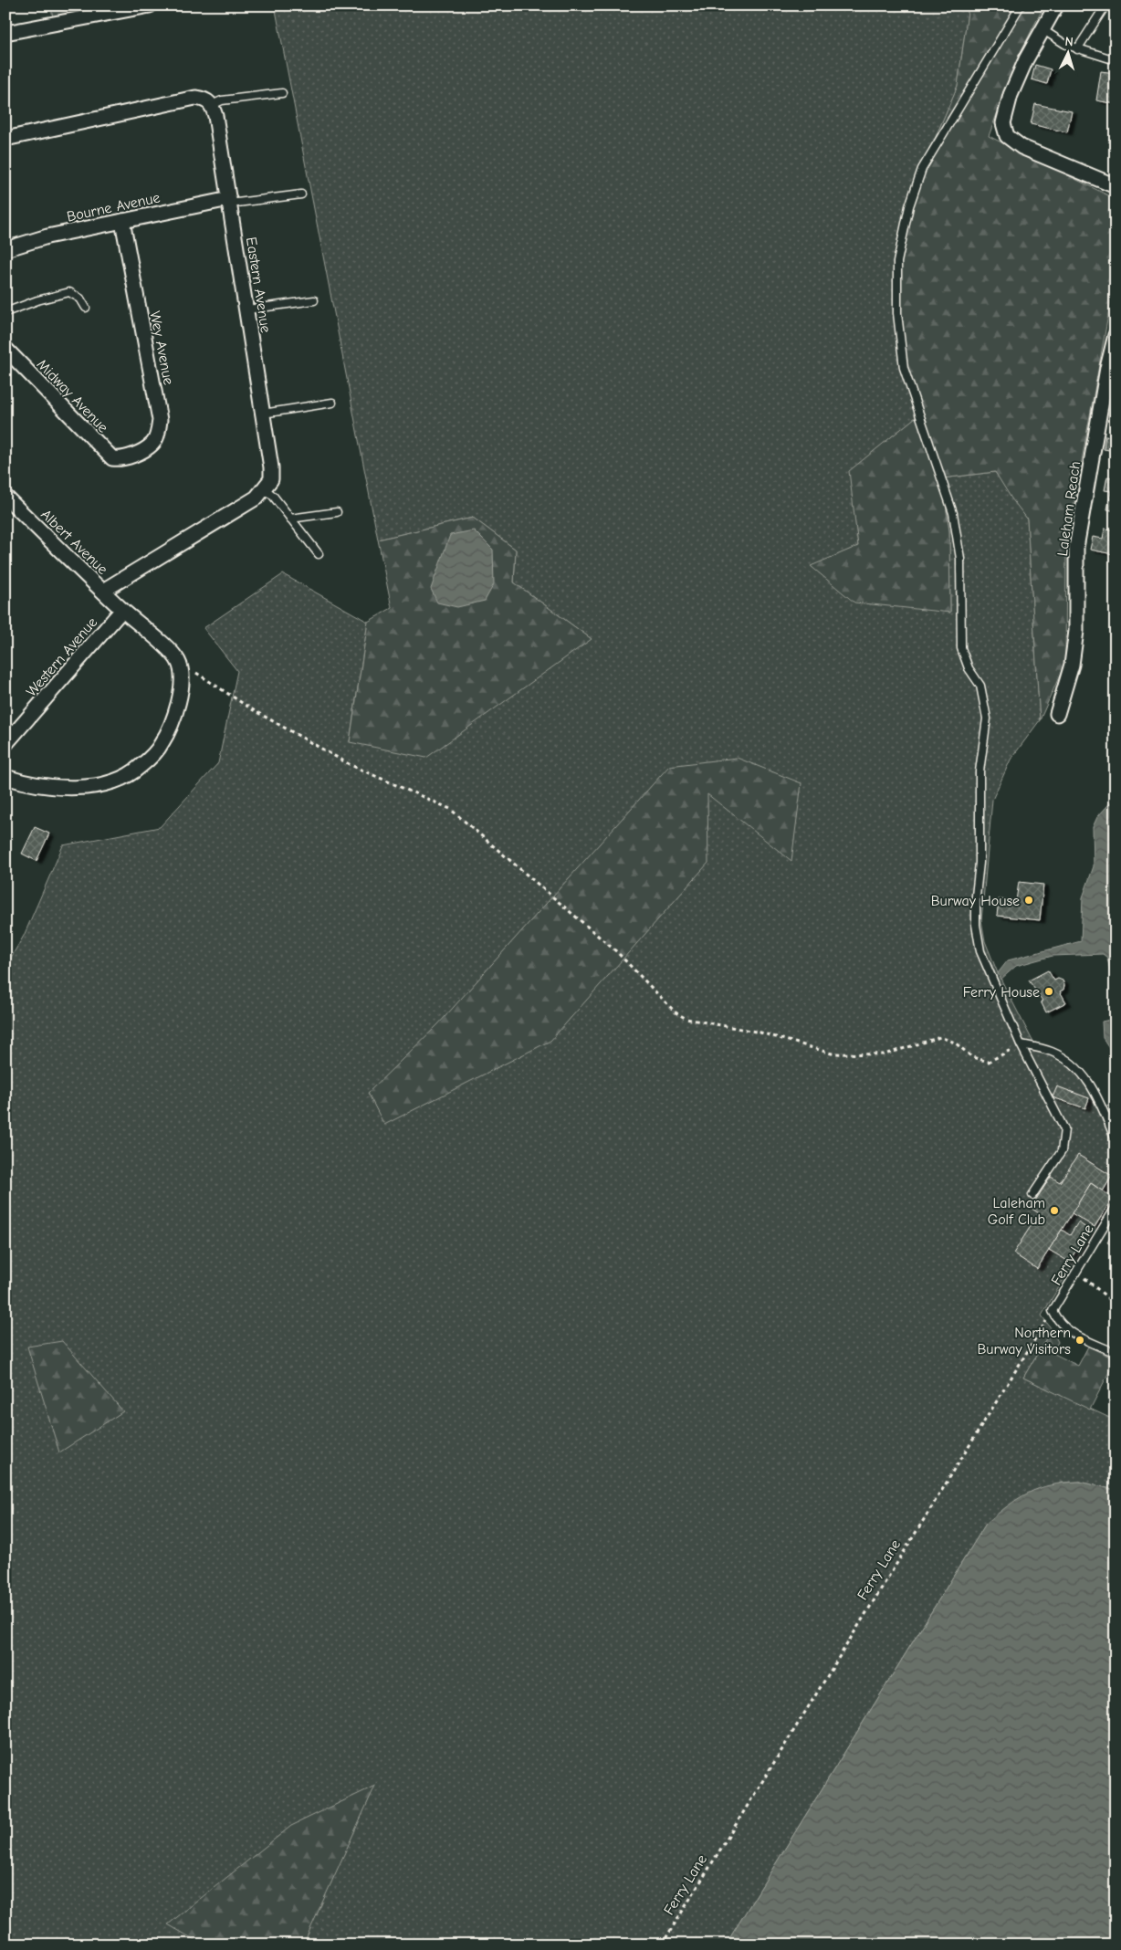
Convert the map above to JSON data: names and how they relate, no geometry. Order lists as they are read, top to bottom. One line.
{"streets":{"street":["Bourne Avenue","Eastern Avenue","Wey Avenue","Midway Avenue","Laleham Reach","Albert Avenue","Western Avenue"],"lane":["Ferry Lane"]},"crossings":[["Bourne Avenue","Eastern Avenue"],["Bourne Avenue","Wey Avenue"],["Wey Avenue","Midway Avenue"],["Albert Avenue","Western Avenue"]],"places":["Burway House","Ferry House","Laleham Golf Club","Northern Burway Visitors"],"north":"top"}
